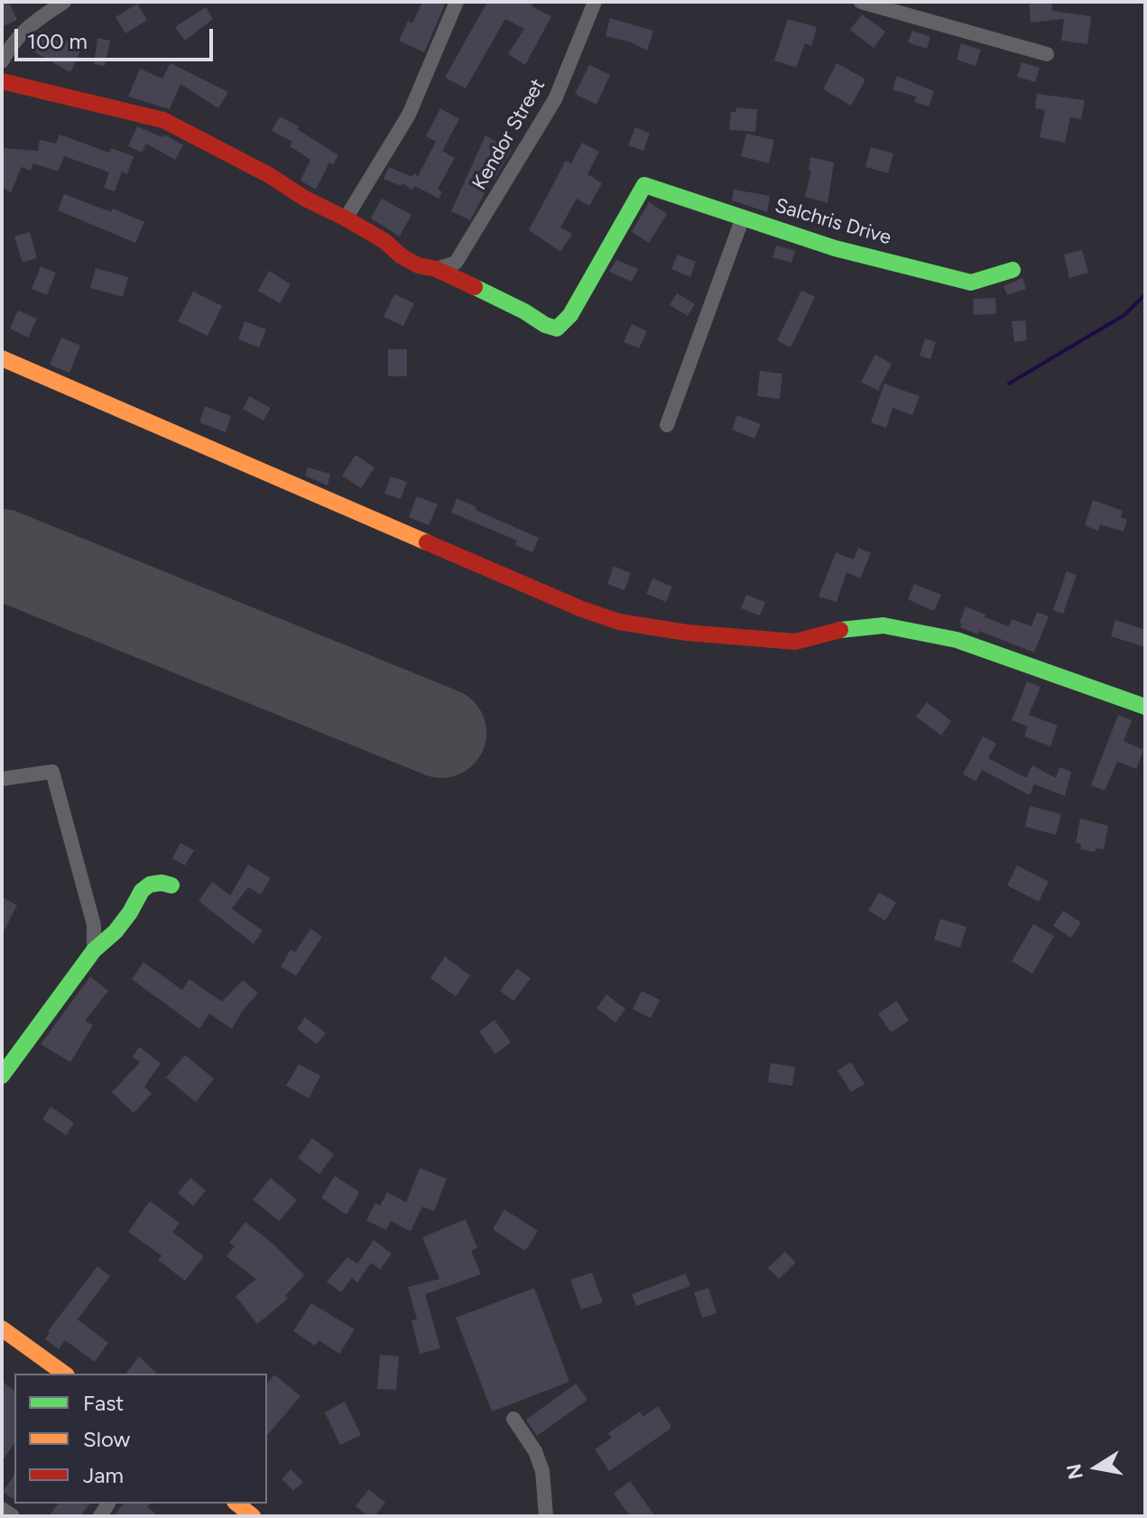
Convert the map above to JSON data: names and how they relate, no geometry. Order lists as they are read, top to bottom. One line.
{"streets":{"main road":["Salchris Drive"],"street":["Kendor Street"]},"crossings":[["Kendor Street","Salchris Drive"]],"legend":["Fast","Slow","Jam"],"scale_bar":"100 m","north":"left"}
